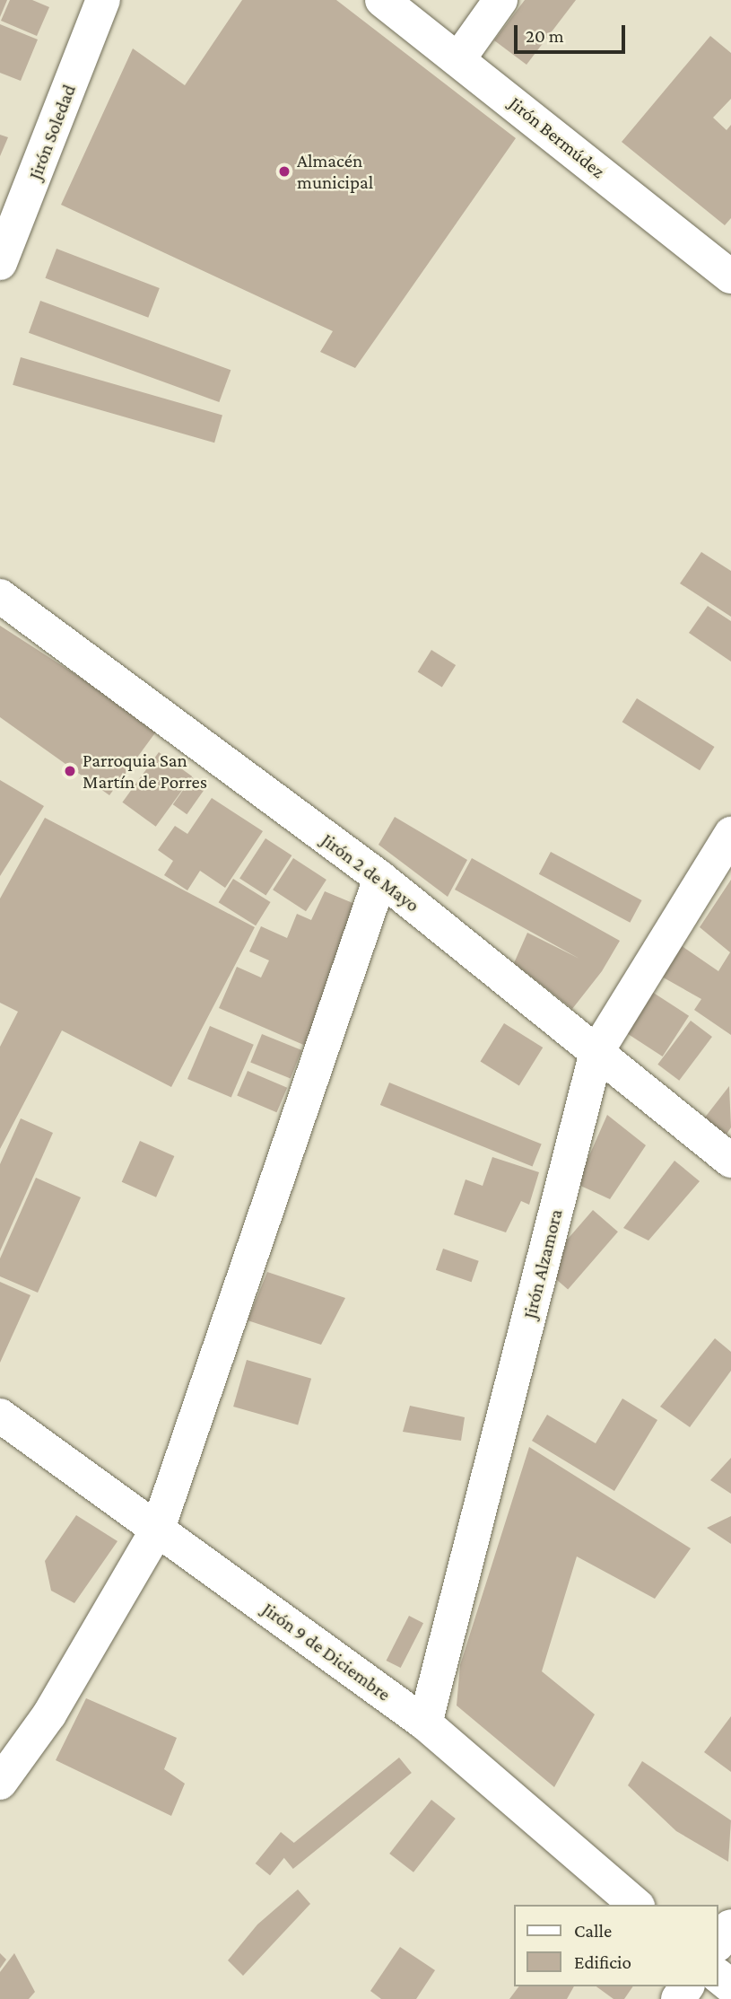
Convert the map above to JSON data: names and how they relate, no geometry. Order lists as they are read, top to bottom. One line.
{"streets":{"street":["Jirón Soledad","Jirón Bermúdez","Jirón 2 de Mayo","Jirón Alzamora","Jirón 9 de Diciembre"]},"crossings":[["Jirón 2 de Mayo","Jirón Alzamora"],["Jirón Alzamora","Jirón 9 de Diciembre"]],"places":["Almacén municipal","Parroquia San Martín de Porres"],"legend":["Calle","Edificio"],"scale_bar":"20 m"}
